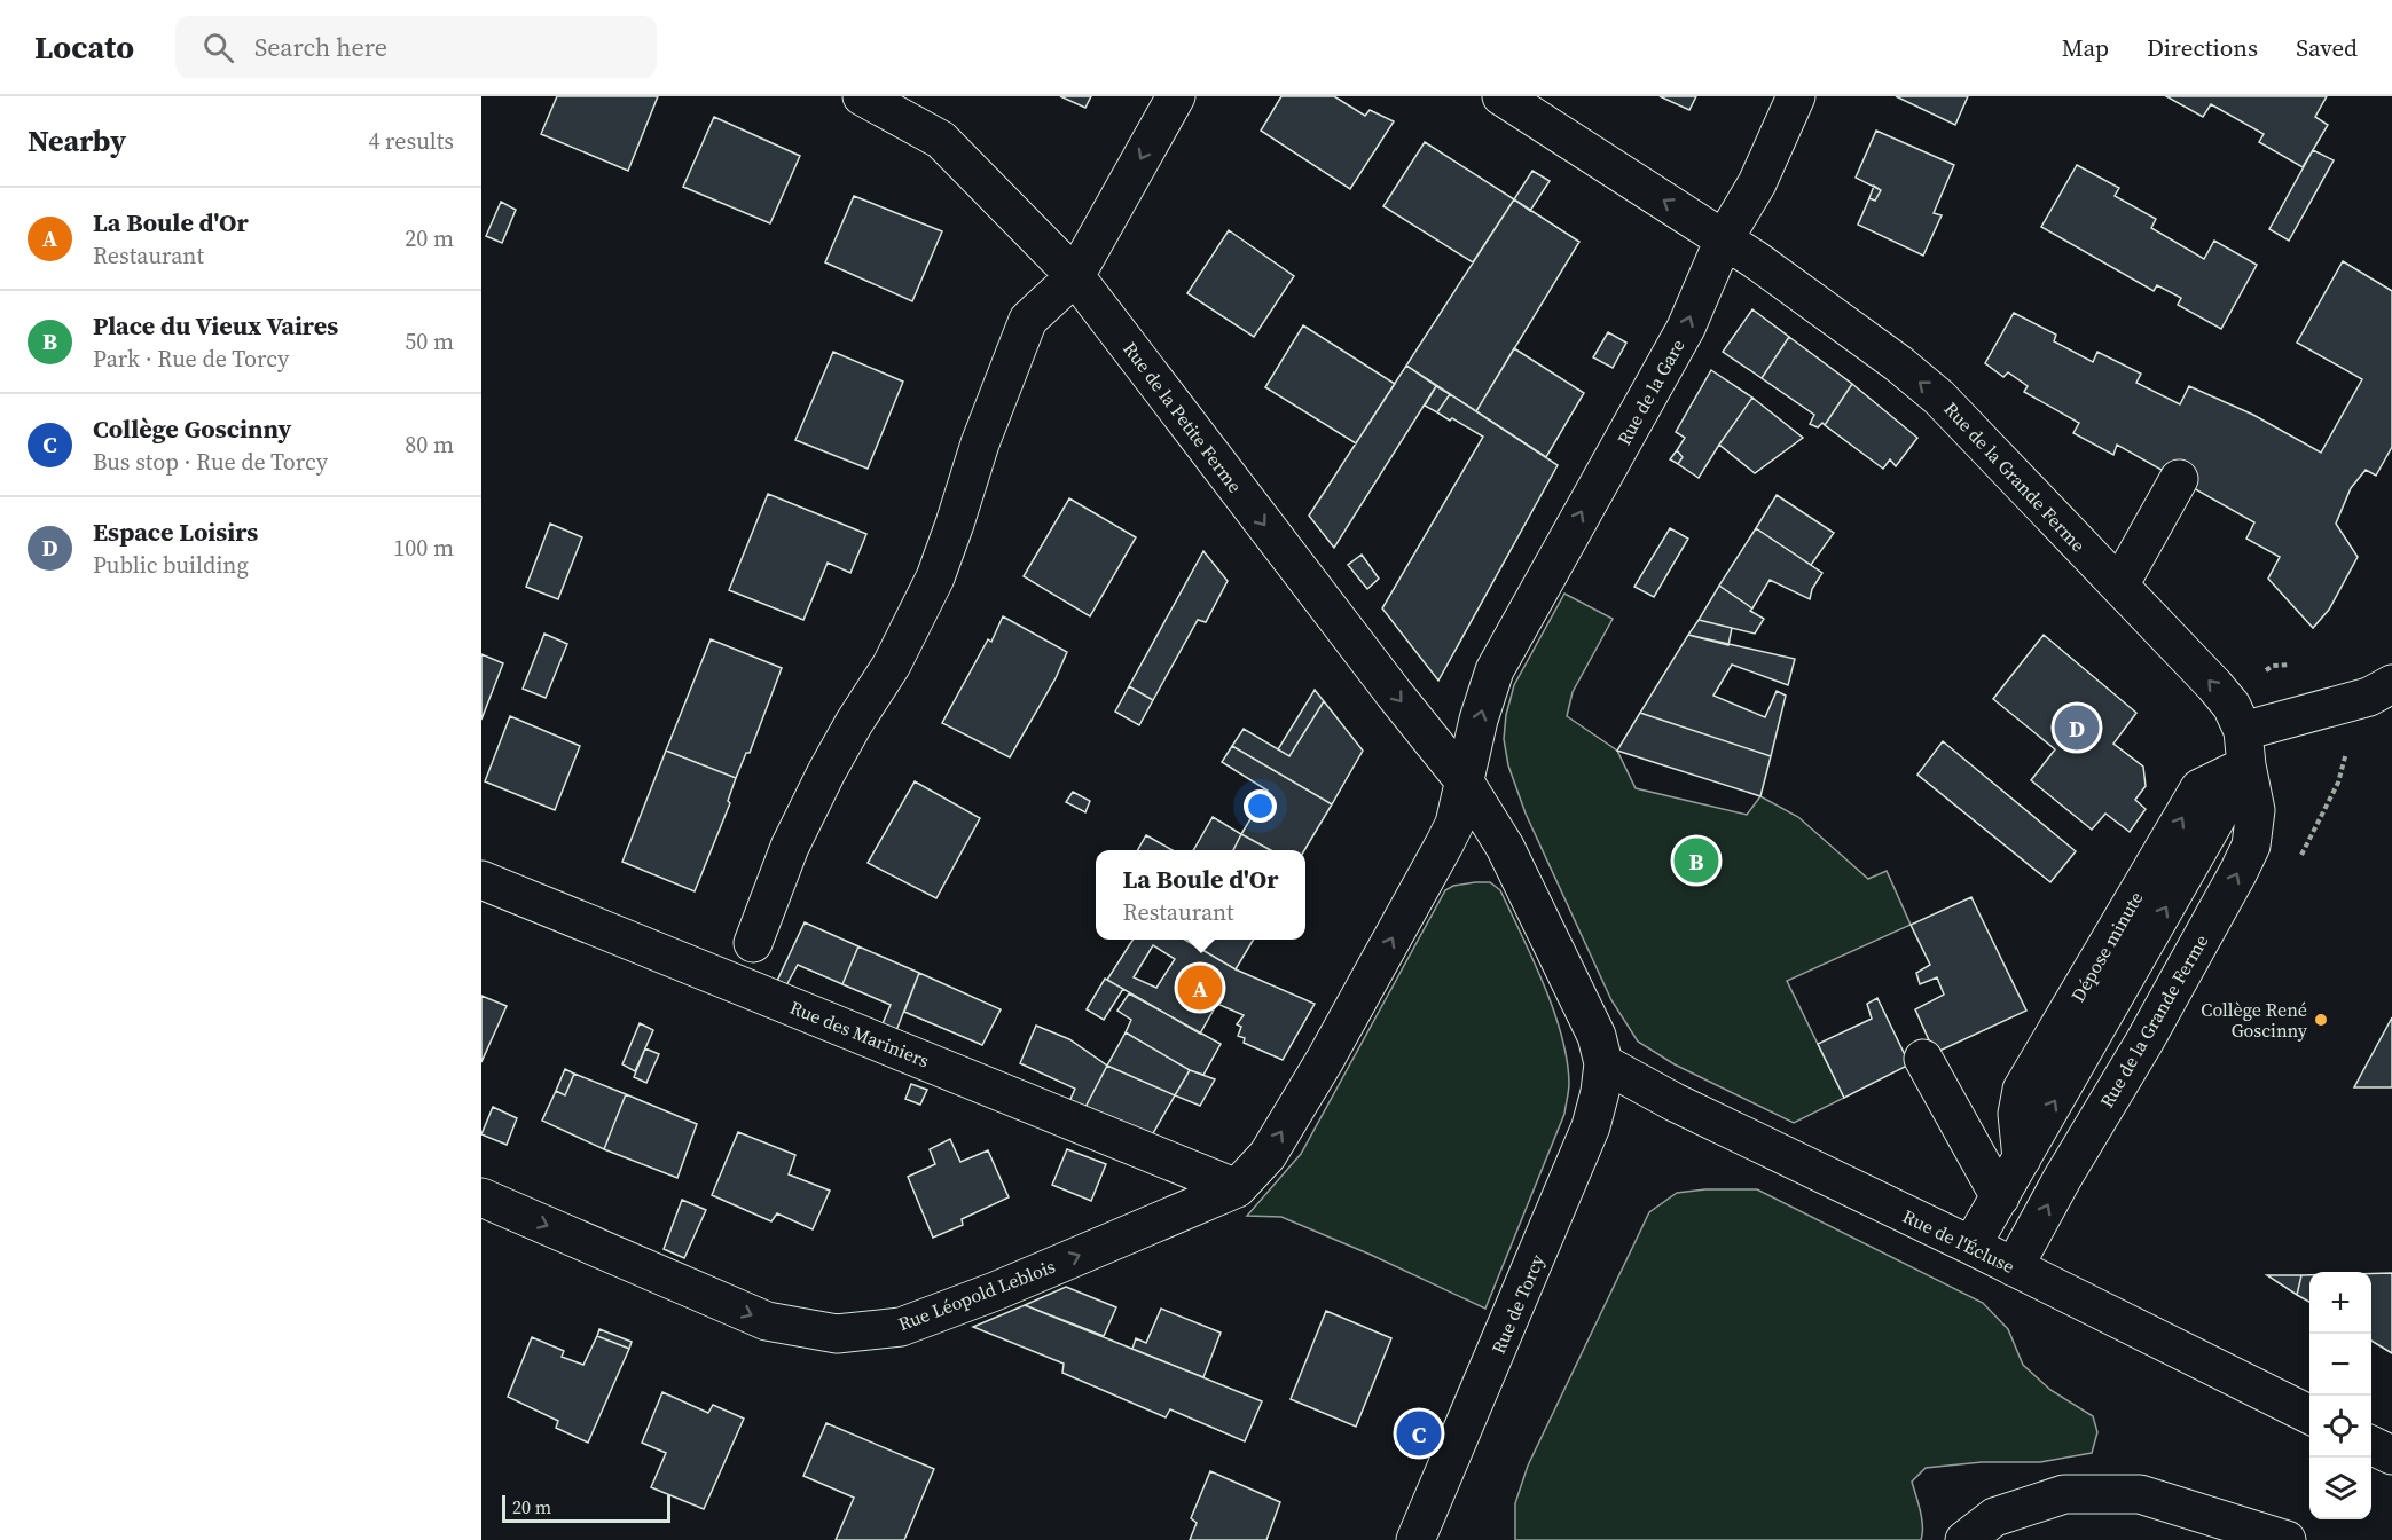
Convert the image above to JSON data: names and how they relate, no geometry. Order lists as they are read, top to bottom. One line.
{"streets":{"street":["Rue de la Gare","Rue de la Petite Ferme","Rue de la Grande Ferme","Rue des Mariniers","Rue de l'Écluse","Rue Léopold Leblois","Rue de Torcy"]},"crossings":[["Rue de la Gare","Rue de la Petite Ferme"],["Rue de la Gare","Rue de la Grande Ferme"],["Rue de la Gare","Rue des Mariniers"],["Rue de la Gare","Rue Léopold Leblois"],["Rue de la Petite Ferme","Rue de l'Écluse"],["Rue de la Petite Ferme","Rue de Torcy"],["Rue de la Grande Ferme","Rue de l'Écluse"],["Rue des Mariniers","Rue Léopold Leblois"],["Rue de l'Écluse","Rue de Torcy"]],"one_way":["Rue de la Gare","Rue de la Petite Ferme","Rue de la Grande Ferme","Rue Léopold Leblois"],"places":["Collège René Goscinny"],"scale_bar":"20 m","page":{"header":"Locato","search":"Search here","nav":["Map","Directions","Saved"],"heading":["Nearby","4 results"],"list":[{"mark":"A","name":"La Boule d'Or","note":"Restaurant","value":"20 m"},{"mark":"B","name":"Place du Vieux Vaires","note":"Park · Rue de Torcy","value":"50 m"},{"mark":"C","name":"Collège Goscinny","note":"Bus stop · Rue de Torcy","value":"80 m"},{"mark":"D","name":"Espace Loisirs","note":"Public building","value":"100 m"}],"pins":["D","B","A","C"],"popup":["La Boule d'Or","Restaurant"],"map_buttons":["+","−"],"scale":"20 m"}}
